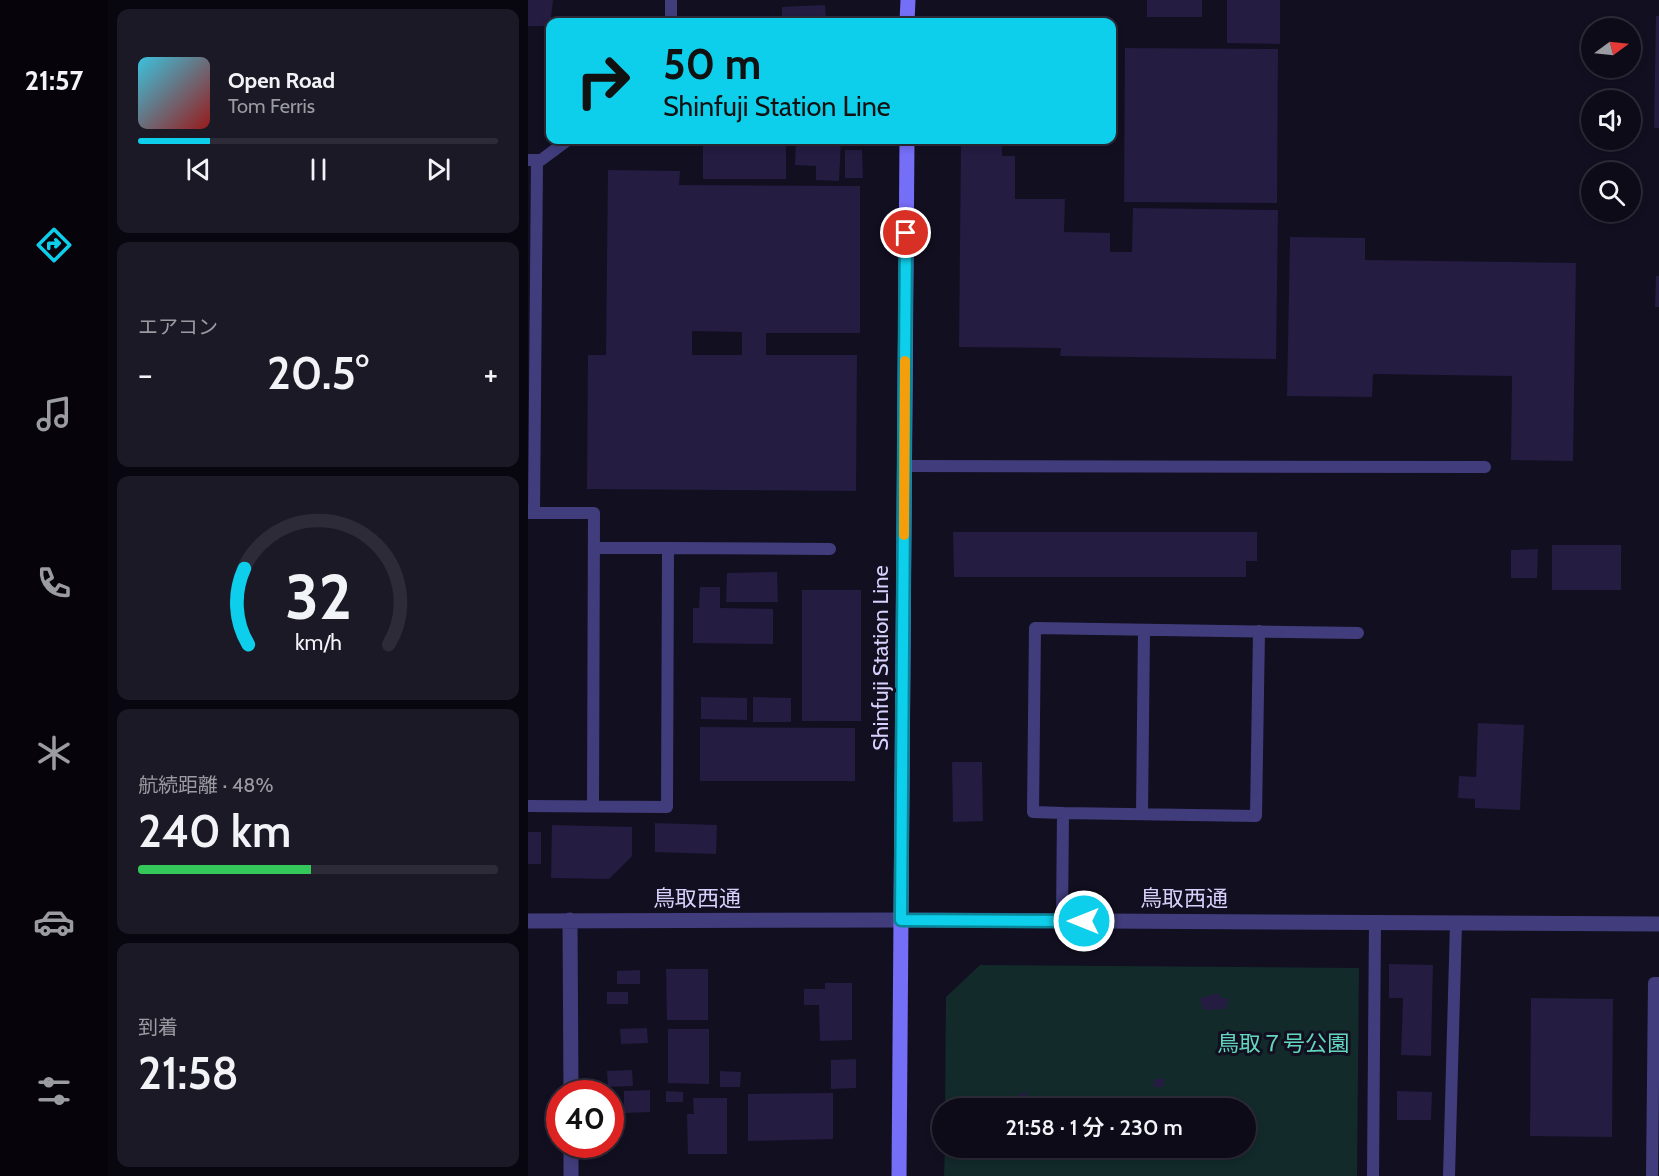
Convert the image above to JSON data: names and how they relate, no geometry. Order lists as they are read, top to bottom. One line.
{"streets":{"main road":["Shinfuji Station Line"],"street":["鳥取西通"]},"crossings":[["Shinfuji Station Line","鳥取西通"]],"parks":["鳥取７号公園"],"north":"right","page":{"tabs":"21:57","turn":["50 m","Shinfuji Station Line"],"song":["Open Road","Tom Ferris"],"tile":["エアコン",["航続距離 · 48%","240 km"],["到着","21:58"]],"heat":["−","20.5°","+"],"limit":"40","trip":"21:58 · 1 分 · 230 m","gauge":["32","km/h"]}}
